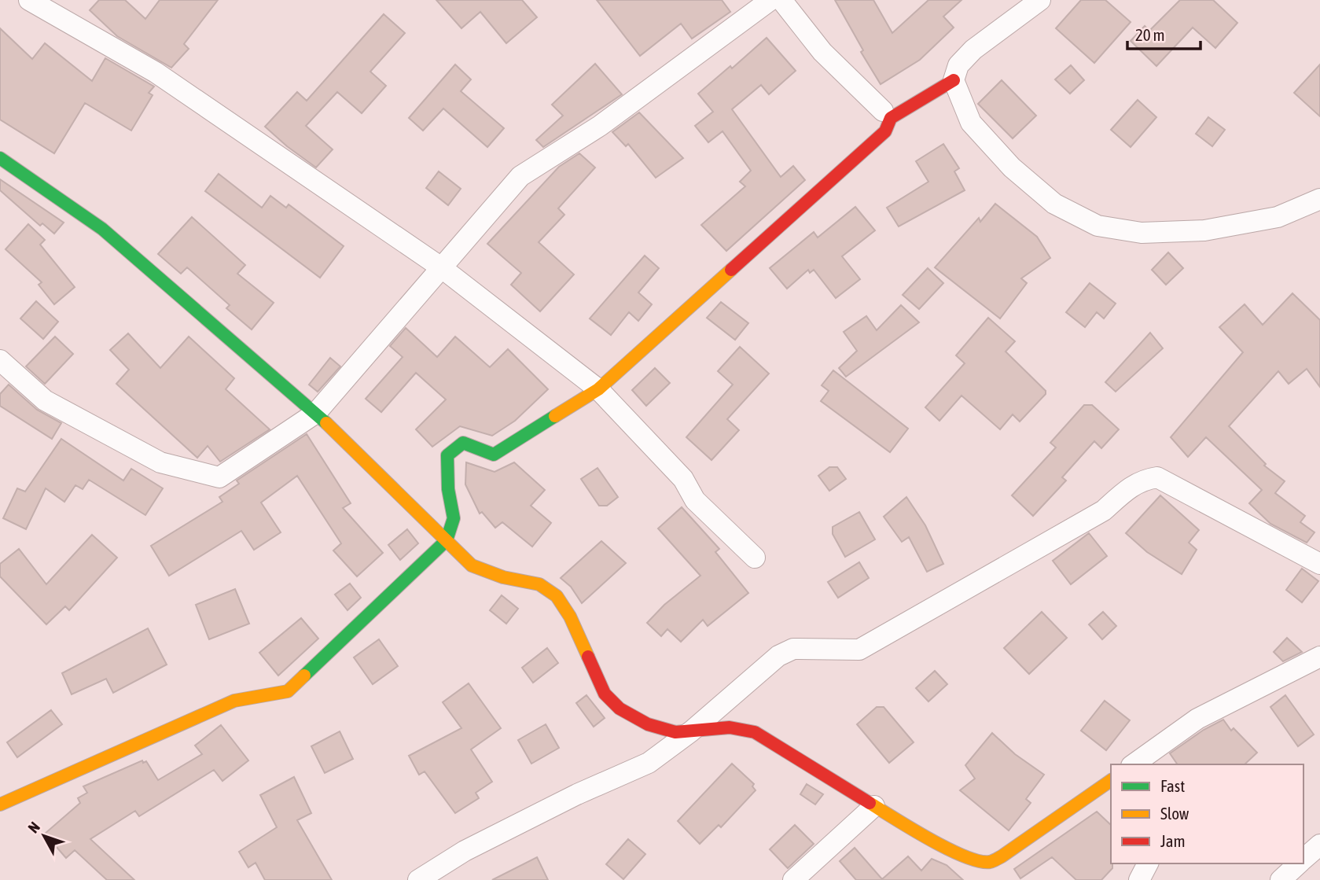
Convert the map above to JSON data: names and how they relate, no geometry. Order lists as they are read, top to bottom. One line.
{"legend":["Fast","Slow","Jam"],"scale_bar":"20 m","north":"top left"}
